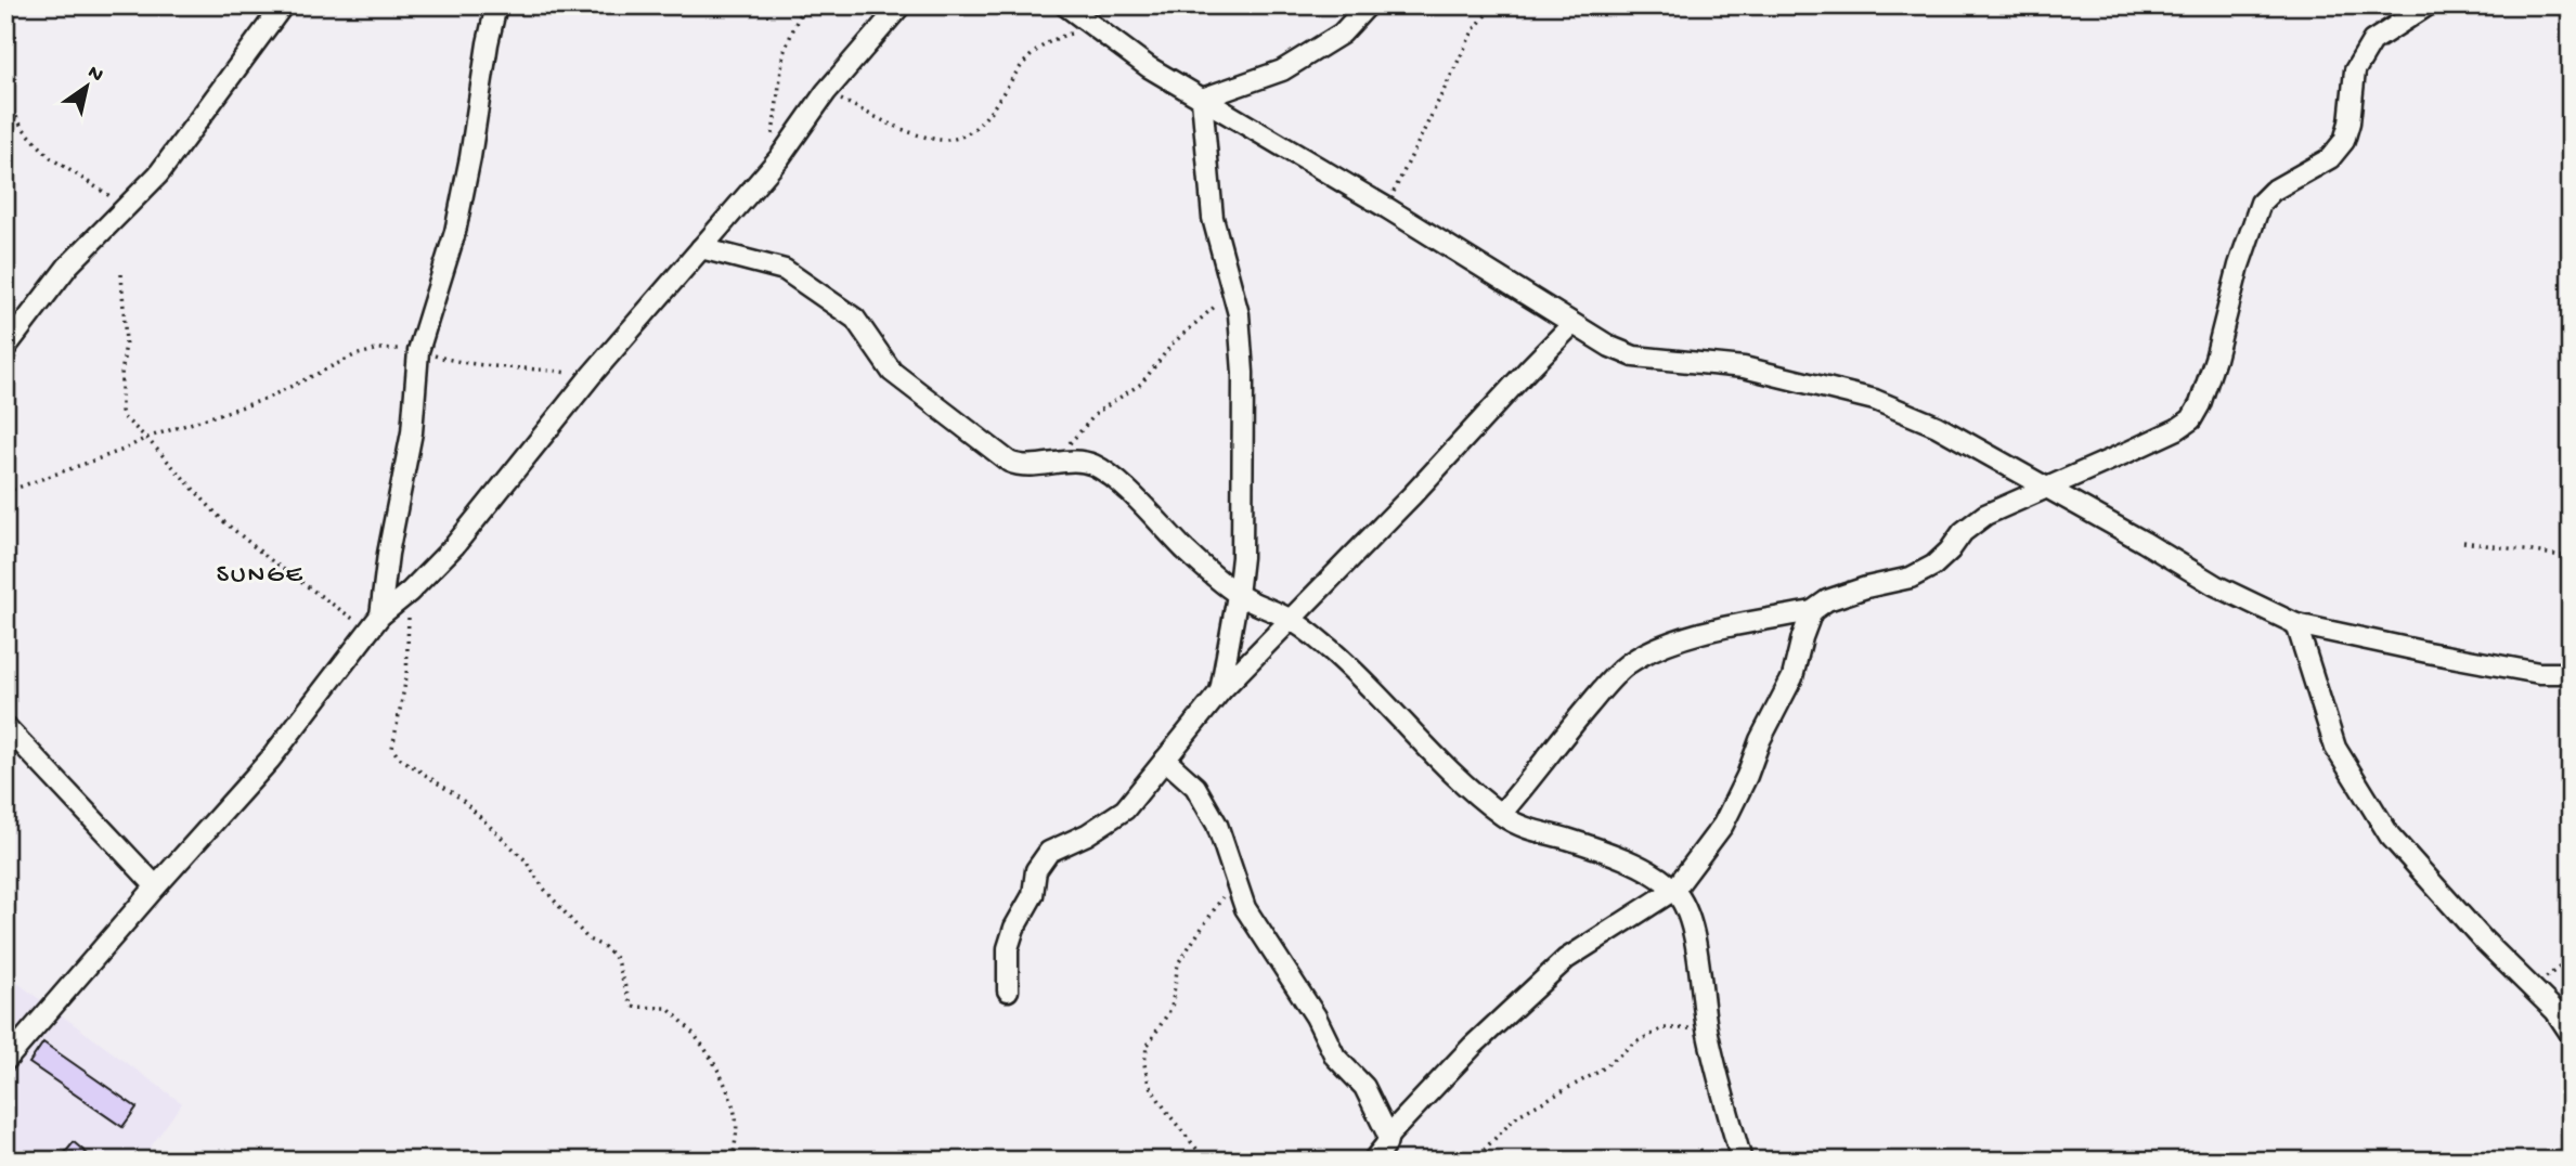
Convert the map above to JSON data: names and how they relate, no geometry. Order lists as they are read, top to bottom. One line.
{"districts":["SUNGE"],"north":"top right"}
